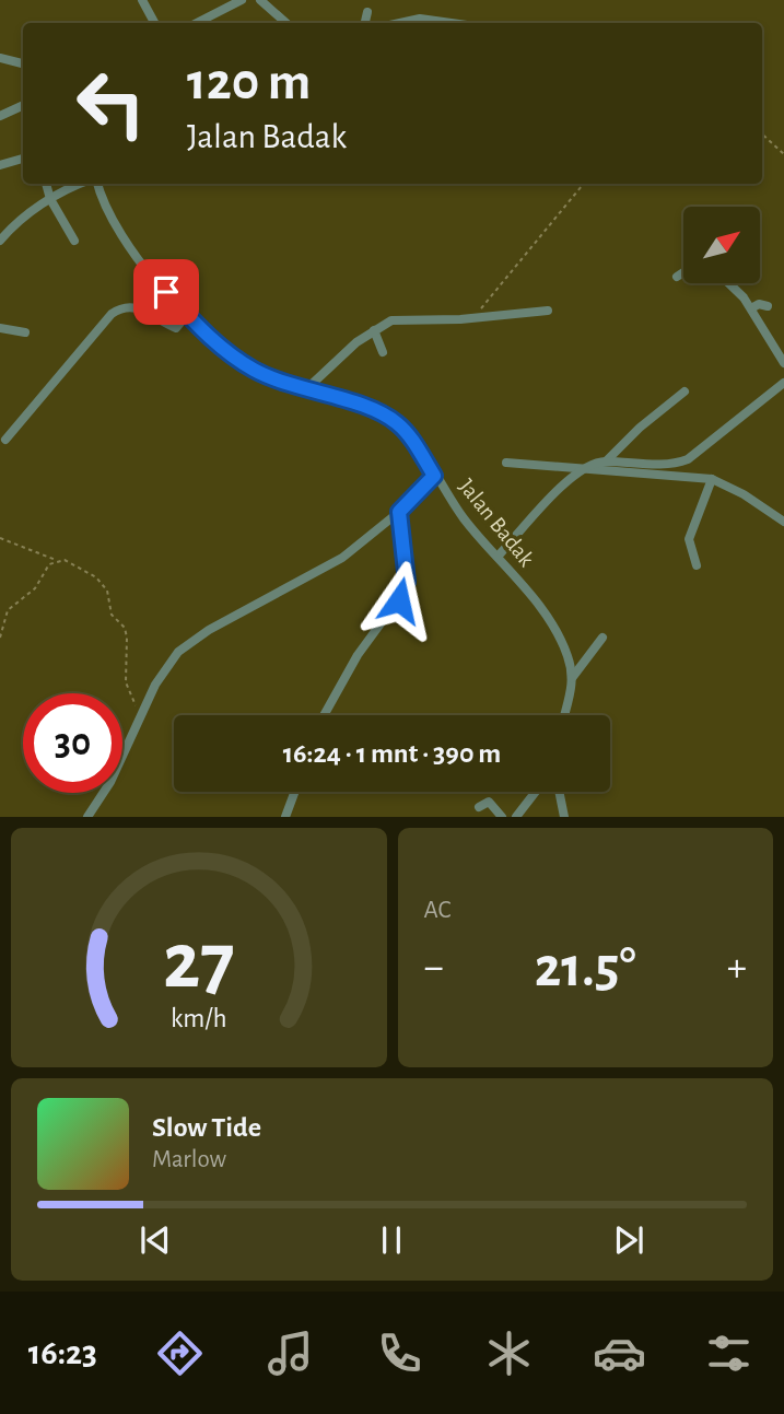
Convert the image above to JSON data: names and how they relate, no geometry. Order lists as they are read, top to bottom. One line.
{"streets":{"street":["Jalan Badak"]},"north":"top right","page":{"turn":["120 m","Jalan Badak"],"limit":"30","trip":"16:24 · 1 mnt · 390 m","tile":"AC","heat":["−","21.5°","+"],"song":["Slow Tide","Marlow"],"tabs":"16:23","gauge":["27","km/h"]}}
